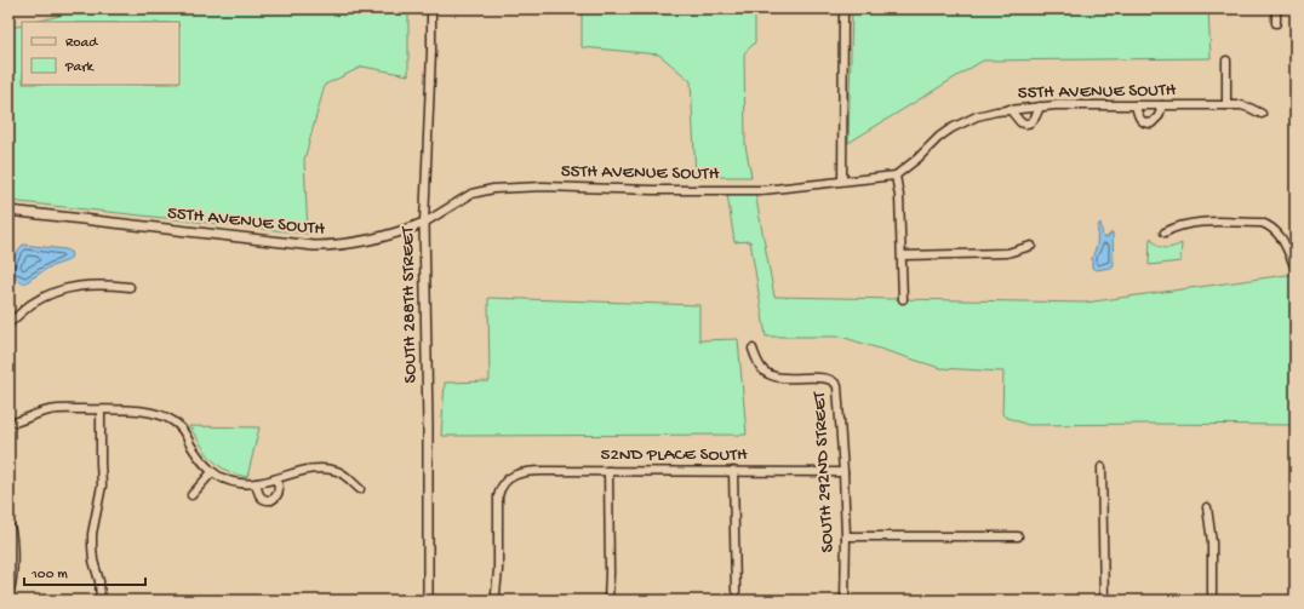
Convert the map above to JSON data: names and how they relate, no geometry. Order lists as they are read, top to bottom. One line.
{"streets":{"street":["55TH AVENUE SOUTH","SOUTH 288TH STREET","52ND PLACE SOUTH","SOUTH 292ND STREET"]},"crossings":[["55TH AVENUE SOUTH","SOUTH 288TH STREET"],["52ND PLACE SOUTH","SOUTH 292ND STREET"]],"legend":["Road","Park"],"scale_bar":"100 m"}
